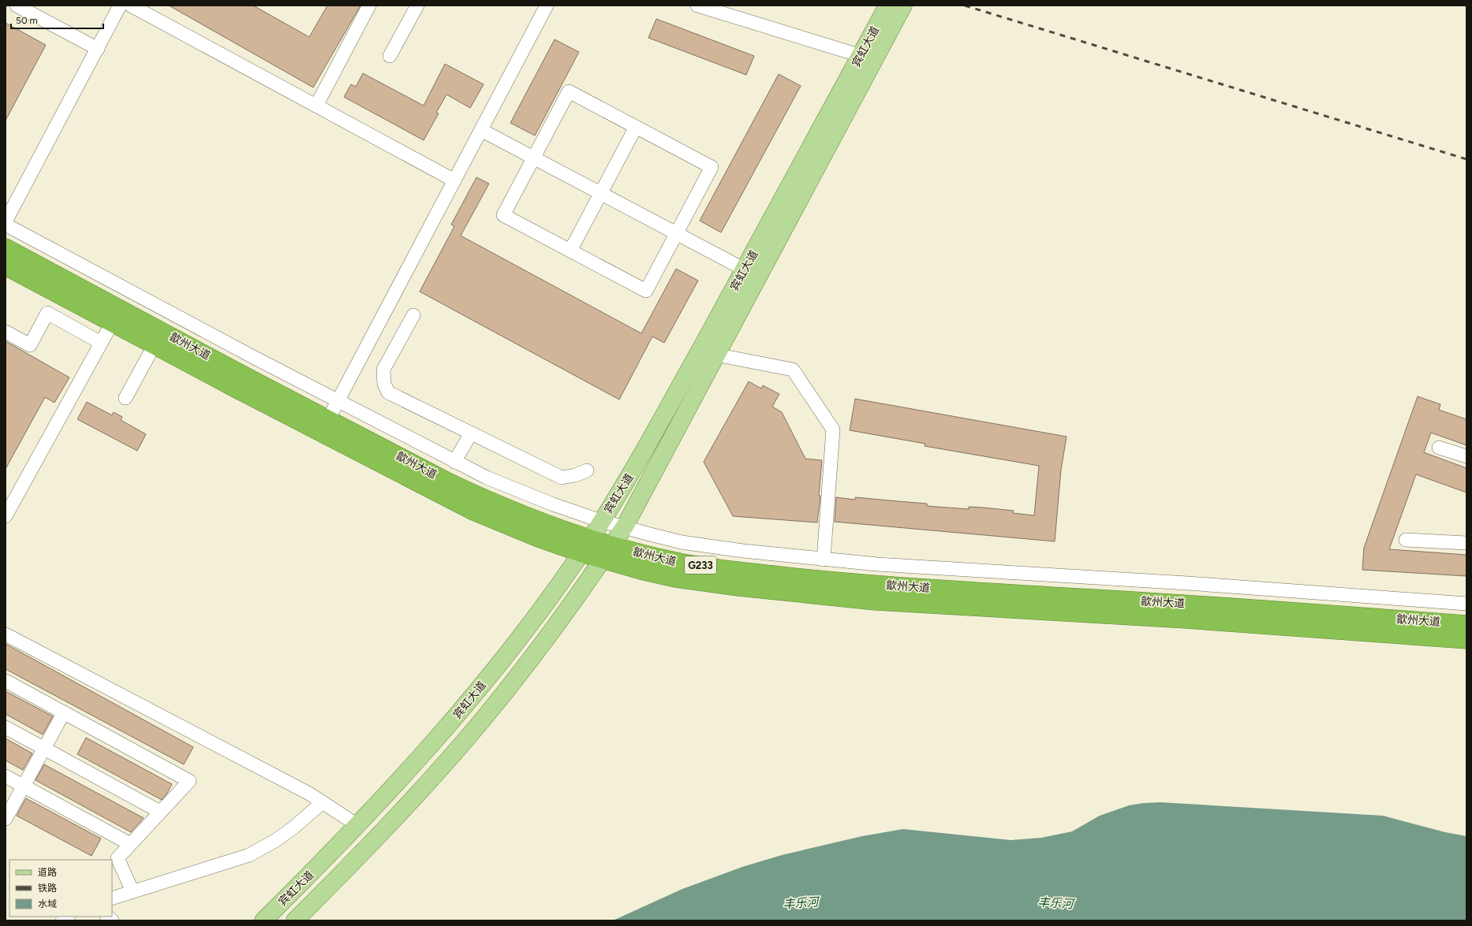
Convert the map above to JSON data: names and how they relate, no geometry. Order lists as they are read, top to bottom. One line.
{"streets":{"highway":["歙州大道","G233"],"main road":["宾虹大道"]},"crossings":[["宾虹大道","歙州大道"]],"water":["丰乐河"],"legend":["道路","铁路","水域"],"scale_bar":"50 m"}
